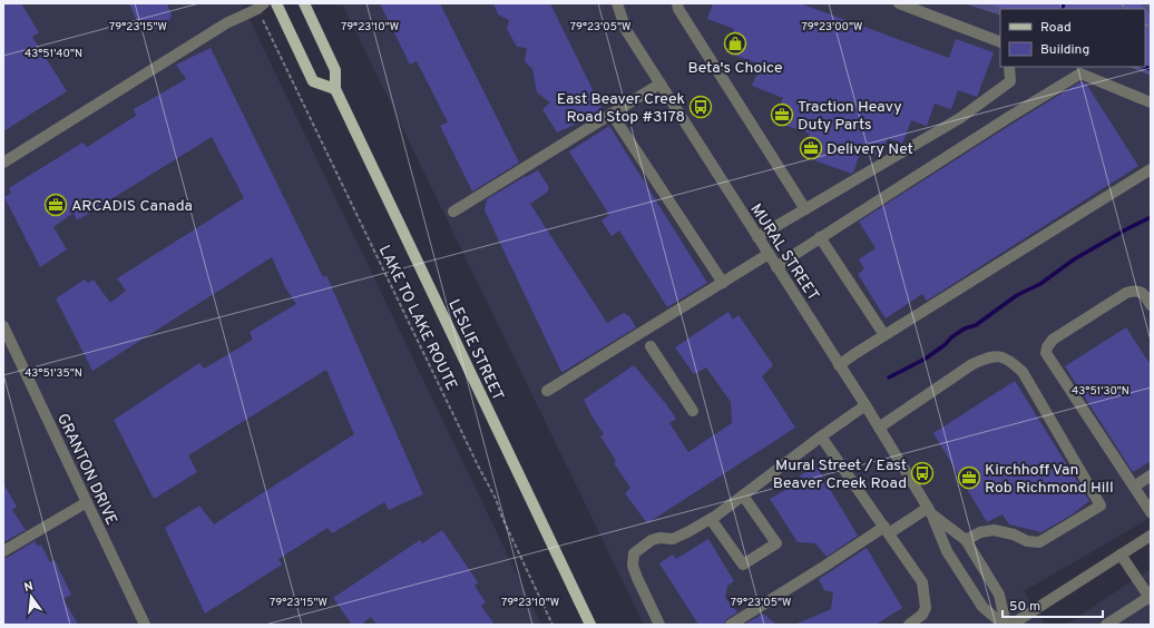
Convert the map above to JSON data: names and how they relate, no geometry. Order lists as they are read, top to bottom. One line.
{"streets":{"main road":["LESLIE STREET"],"street":["MURAL STREET","GRANTON DRIVE"],"path":["LAKE TO LAKE ROUTE"]},"places":{"shop":["Beta's Choice"],"bus stop":["East Beaver Creek Road Stop #3178","Mural Street / East Beaver Creek Road"],"office":["Traction Heavy Duty Parts","Delivery Net","ARCADIS Canada","Kirchhoff Van Rob Richmond Hill"]},"legend":["Road","Building"],"scale_bar":"50 m","north":"top","coordinates":["79°23'15\"W","79°23'10\"W","79°23'05\"W","79°23'00\"W","43°51'40\"N","43°51'35\"N","43°51'30\"N"]}
